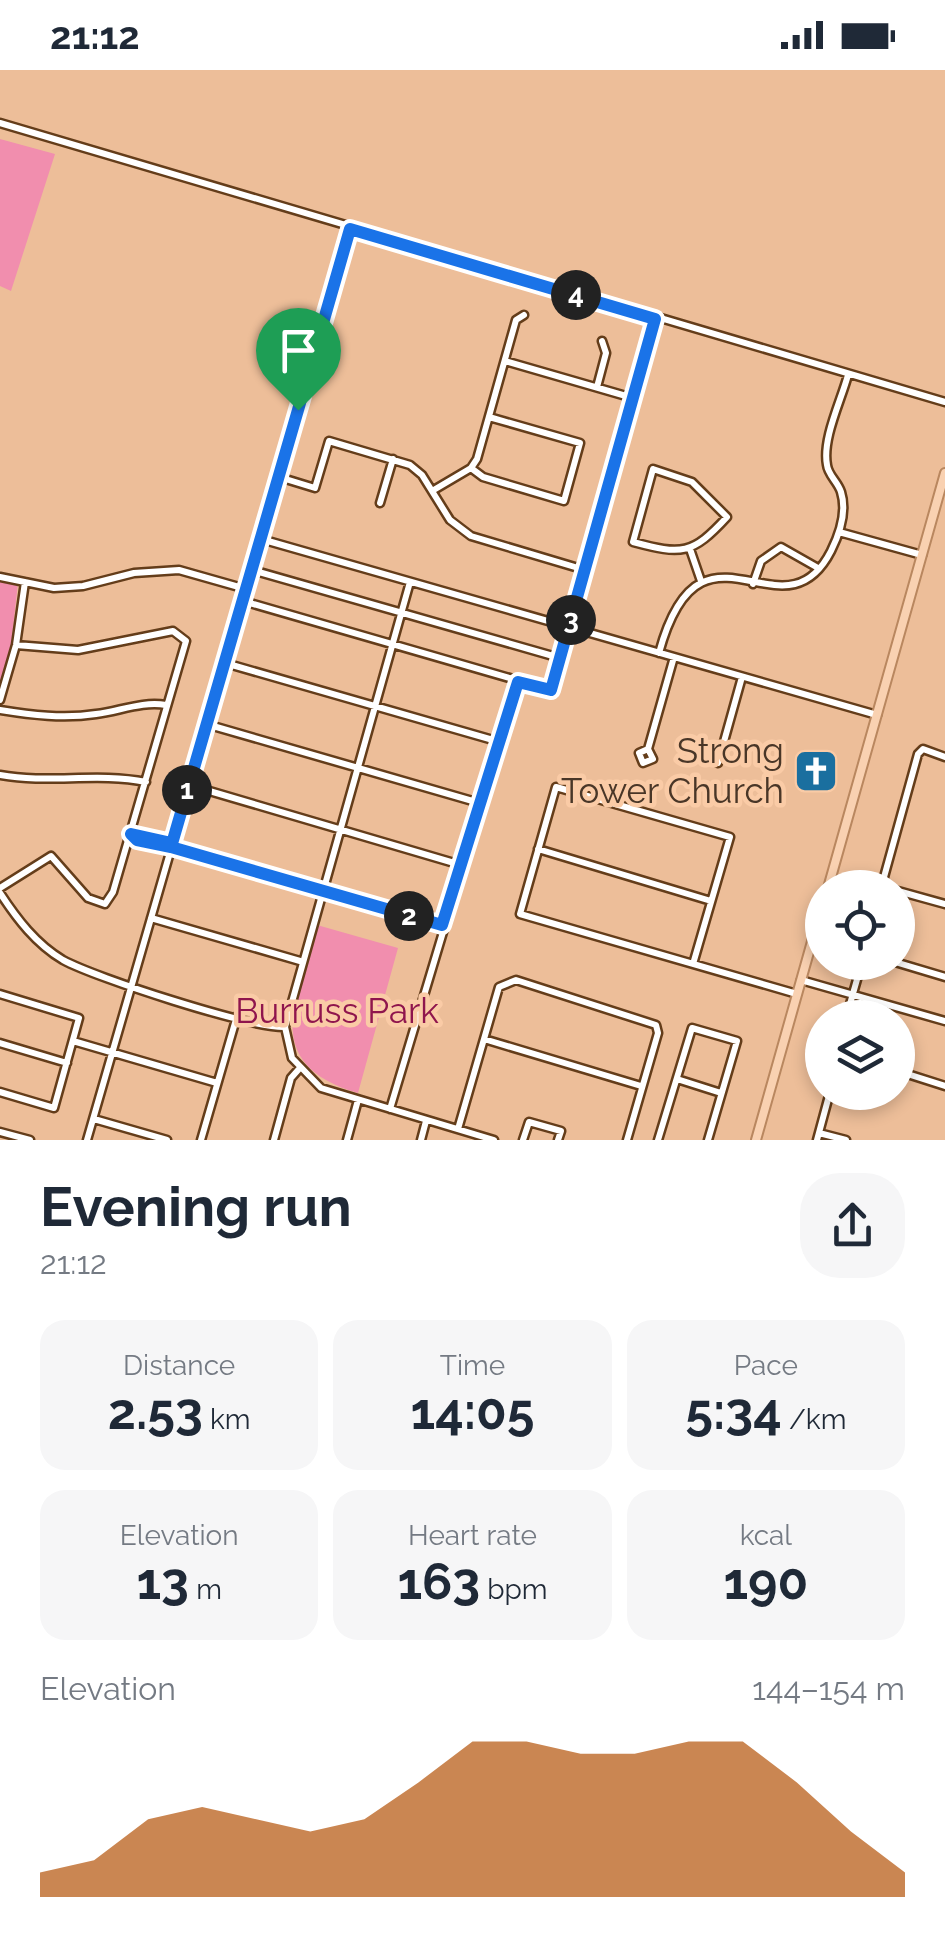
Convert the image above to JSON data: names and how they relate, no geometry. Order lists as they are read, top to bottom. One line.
{"parks":["Burruss Park"],"places":{"church":["Strong Tower Church"]},"page":{"status":"21:12","pins":["4","3","1","2"],"heading":["Evening run","21:12"],"stats":[["Distance","2.53 km"],["Time","14:05"],["Pace","5:34 /km"],["Elevation","13 m"],["Heart rate","163 bpm"],["kcal","190"]],"chart":["Elevation","144–154 m"]}}
